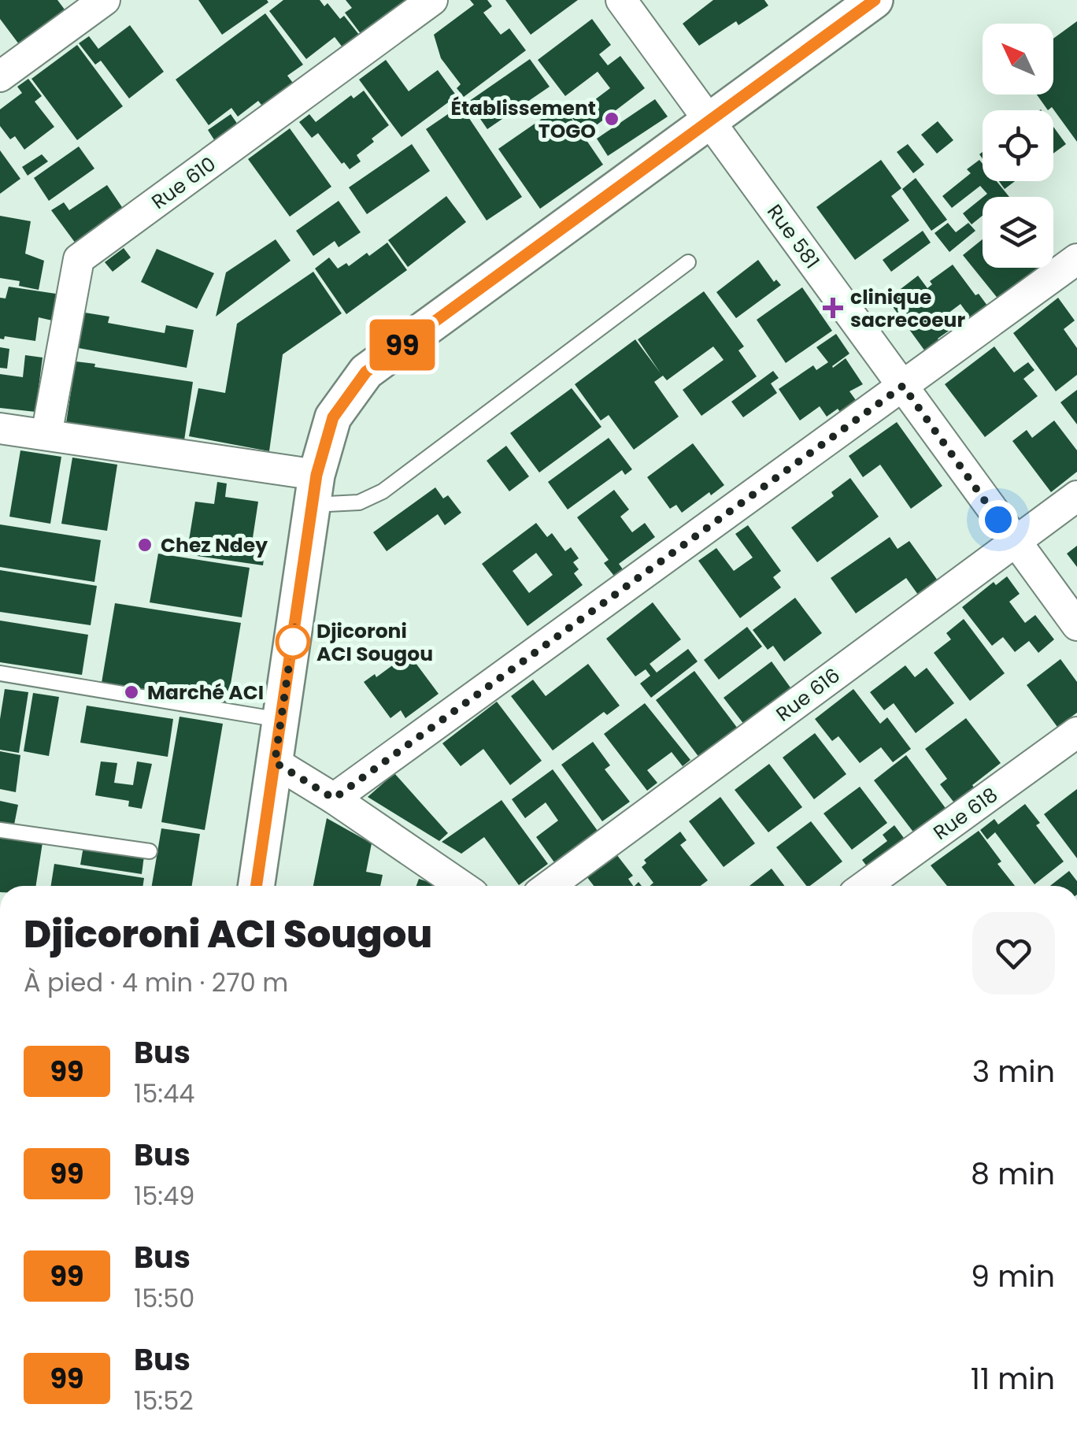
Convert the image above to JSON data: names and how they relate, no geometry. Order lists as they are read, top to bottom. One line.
{"streets":{"street":["Rue 610","Rue 581","Rue 616","Rue 618"]},"crossings":[["Rue 581","Rue 616"]],"places":{"other":["Établissement TOGO","Chez Ndey","Djicoroni ACI Sougou","Marché ACI"],"health":["clinique sacrecoeur"]},"lines":["bus line 99"],"north":"top left","page":{"on_map":"99","heading":["Djicoroni ACI Sougou","À pied · 4 min · 270 m"],"list":[{"mark":"99","name":"Bus","note":"15:44","value":"3 min"},{"mark":"99","name":"Bus","note":"15:49","value":"8 min"},{"mark":"99","name":"Bus","note":"15:50","value":"9 min"},{"mark":"99","name":"Bus","note":"15:52","value":"11 min"}]}}
